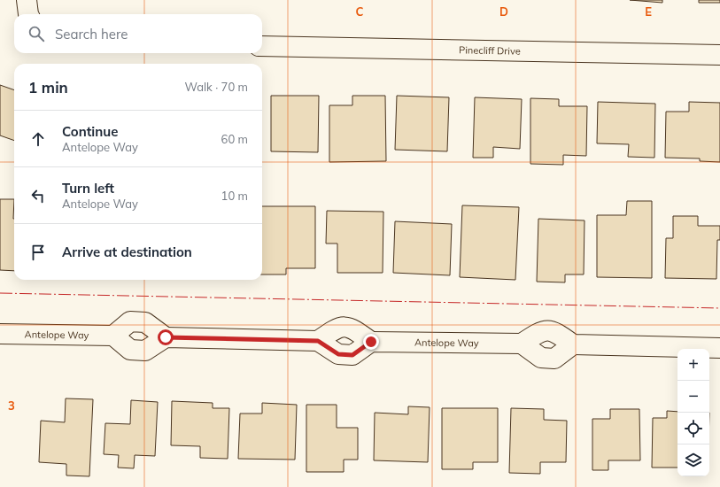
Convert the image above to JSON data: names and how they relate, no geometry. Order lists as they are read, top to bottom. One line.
{"streets":{"street":["Pinecliff Drive","Antelope Way"]},"page":{"search":"Search here","heading":["1 min","Walk · 70 m"],"list":[["Continue","Antelope Way","60 m"],["Turn left","Antelope Way","10 m"],"Arrive at destination"],"map_buttons":["+","−"]},"grid":{"columns":["C","D","E"],"rows":["3"]}}
